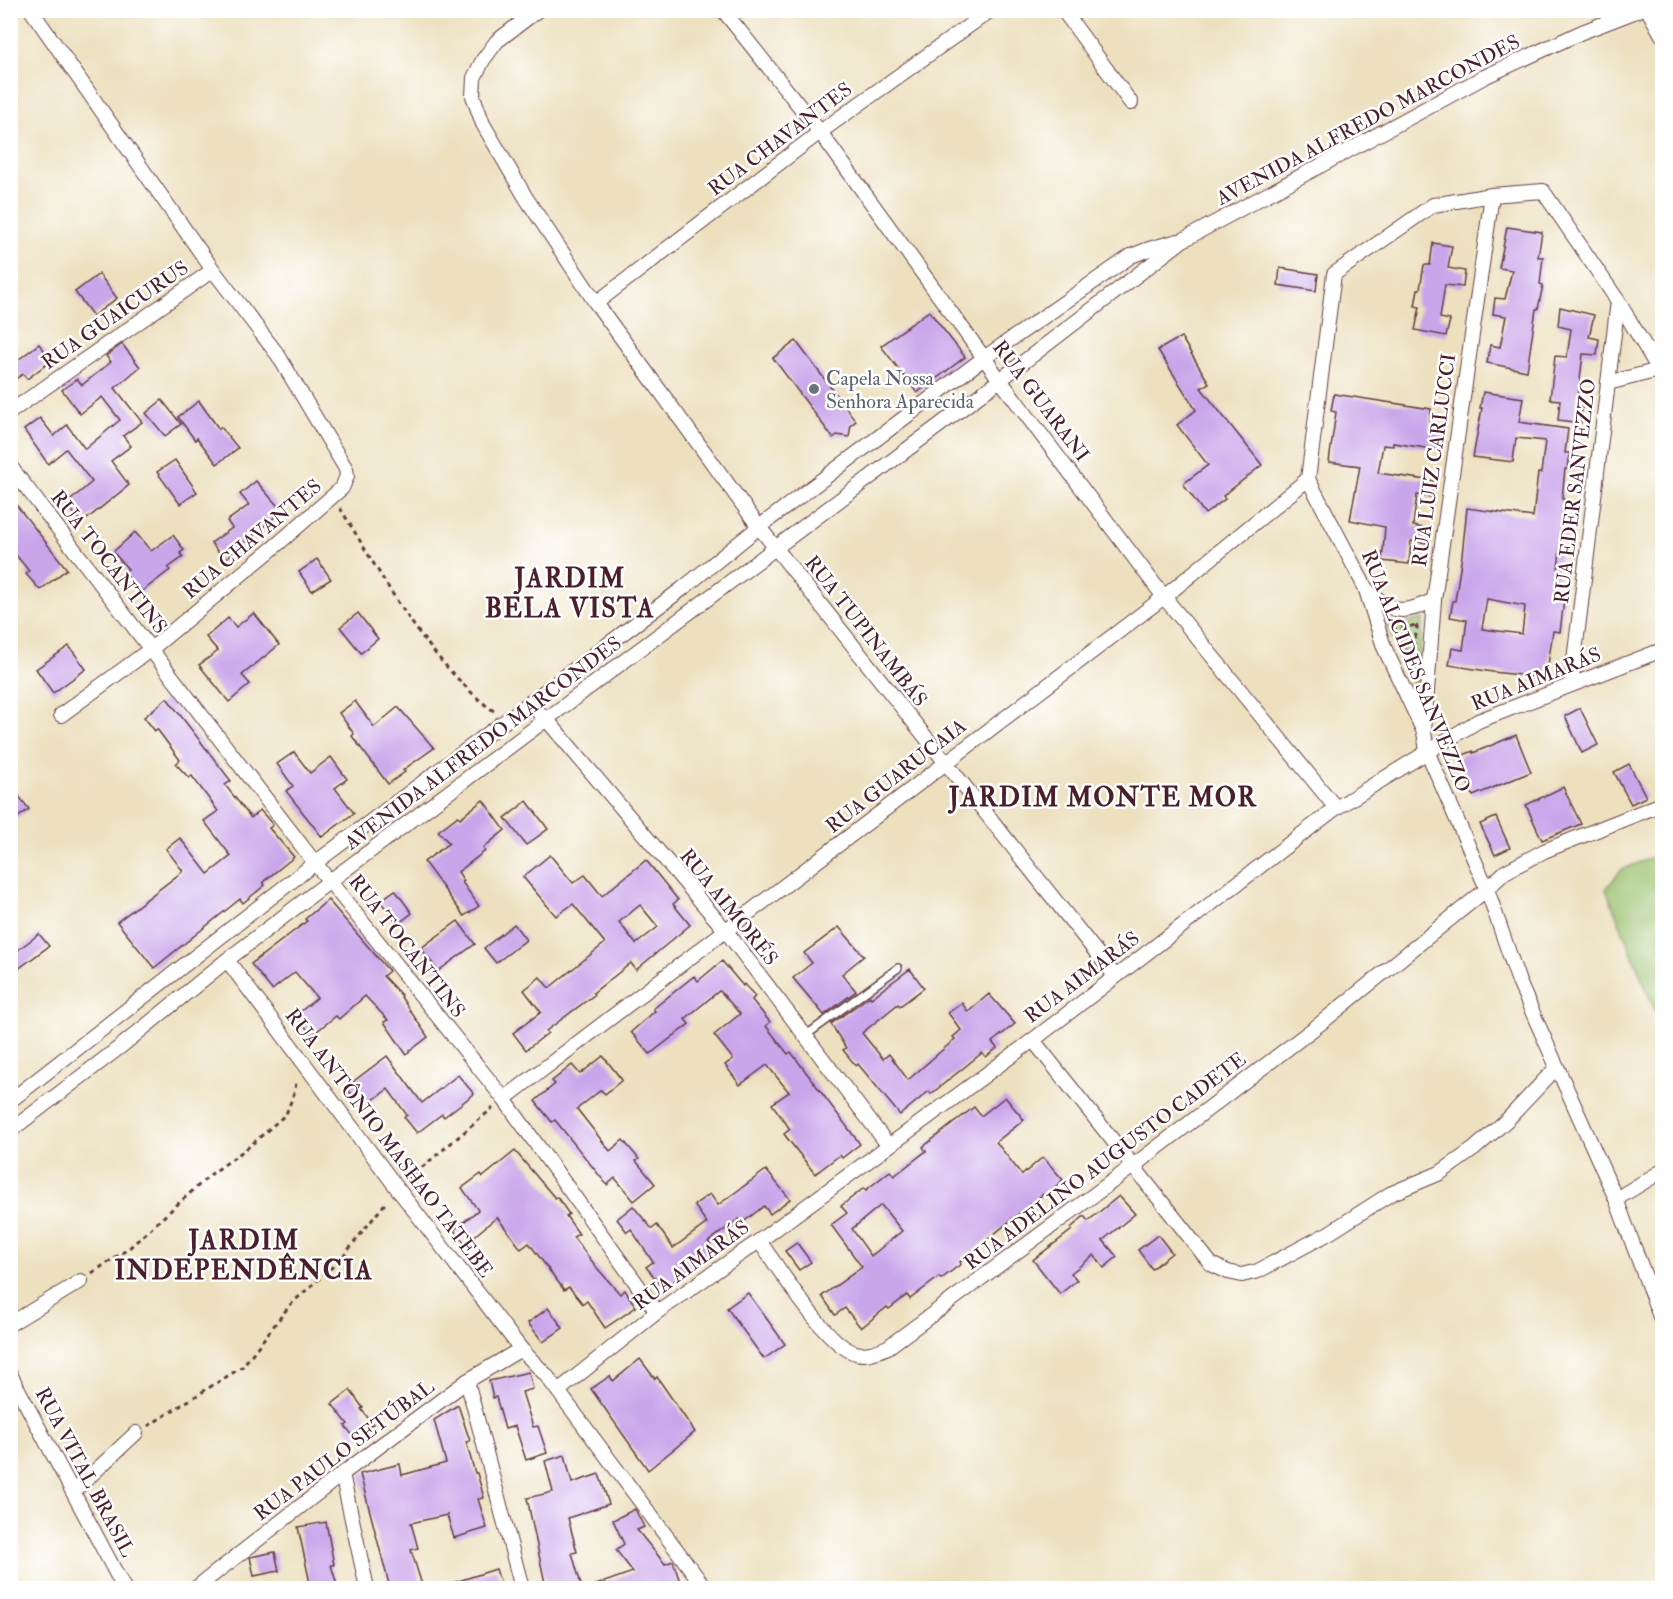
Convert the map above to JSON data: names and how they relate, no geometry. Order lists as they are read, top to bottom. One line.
{"streets":{"street":["AVENIDA ALFREDO MARCONDES","RUA CHAVANTES","RUA GUAICURUS","RUA GUARANI","RUA LUIZ CARLUCCI","RUA EDER SANVEZZO","RUA TOCANTINS","RUA TUPINAMBÁS","RUA ALCIDES SANVEZZO","RUA AIMARÁS","RUA GUARUCAIA","RUA AIMORÉS","RUA ANTÔNIO MASHAO TATEBE","RUA ADELINO AUGUSTO CADETE","RUA PAULO SETÚBAL","RUA VITAL BRASIL"]},"crossings":[["AVENIDA ALFREDO MARCONDES","RUA GUARANI"],["AVENIDA ALFREDO MARCONDES","RUA TOCANTINS"],["AVENIDA ALFREDO MARCONDES","RUA TUPINAMBÁS"],["AVENIDA ALFREDO MARCONDES","RUA AIMORÉS"],["AVENIDA ALFREDO MARCONDES","RUA ANTÔNIO MASHAO TATEBE"],["RUA CHAVANTES","RUA GUAICURUS"],["RUA CHAVANTES","RUA GUARANI"],["RUA CHAVANTES","RUA TOCANTINS"],["RUA CHAVANTES","RUA TUPINAMBÁS"],["RUA GUARANI","RUA AIMARÁS"],["RUA GUARANI","RUA GUARUCAIA"],["RUA LUIZ CARLUCCI","RUA ALCIDES SANVEZZO"],["RUA EDER SANVEZZO","RUA AIMARÁS"],["RUA TOCANTINS","RUA AIMARÁS"],["RUA TOCANTINS","RUA GUARUCAIA"],["RUA TUPINAMBÁS","RUA AIMARÁS"],["RUA TUPINAMBÁS","RUA GUARUCAIA"],["RUA ALCIDES SANVEZZO","RUA AIMARÁS"],["RUA ALCIDES SANVEZZO","RUA GUARUCAIA"],["RUA ALCIDES SANVEZZO","RUA ADELINO AUGUSTO CADETE"],["RUA AIMARÁS","RUA AIMORÉS"],["RUA AIMARÁS","RUA ANTÔNIO MASHAO TATEBE"],["RUA AIMARÁS","RUA ADELINO AUGUSTO CADETE"],["RUA GUARUCAIA","RUA AIMORÉS"],["RUA ANTÔNIO MASHAO TATEBE","RUA PAULO SETÚBAL"]],"districts":["JARDIM BELA VISTA","JARDIM MONTE MOR","JARDIM INDEPENDÊNCIA"],"places":["Capela Nossa Senhora Aparecida"]}
